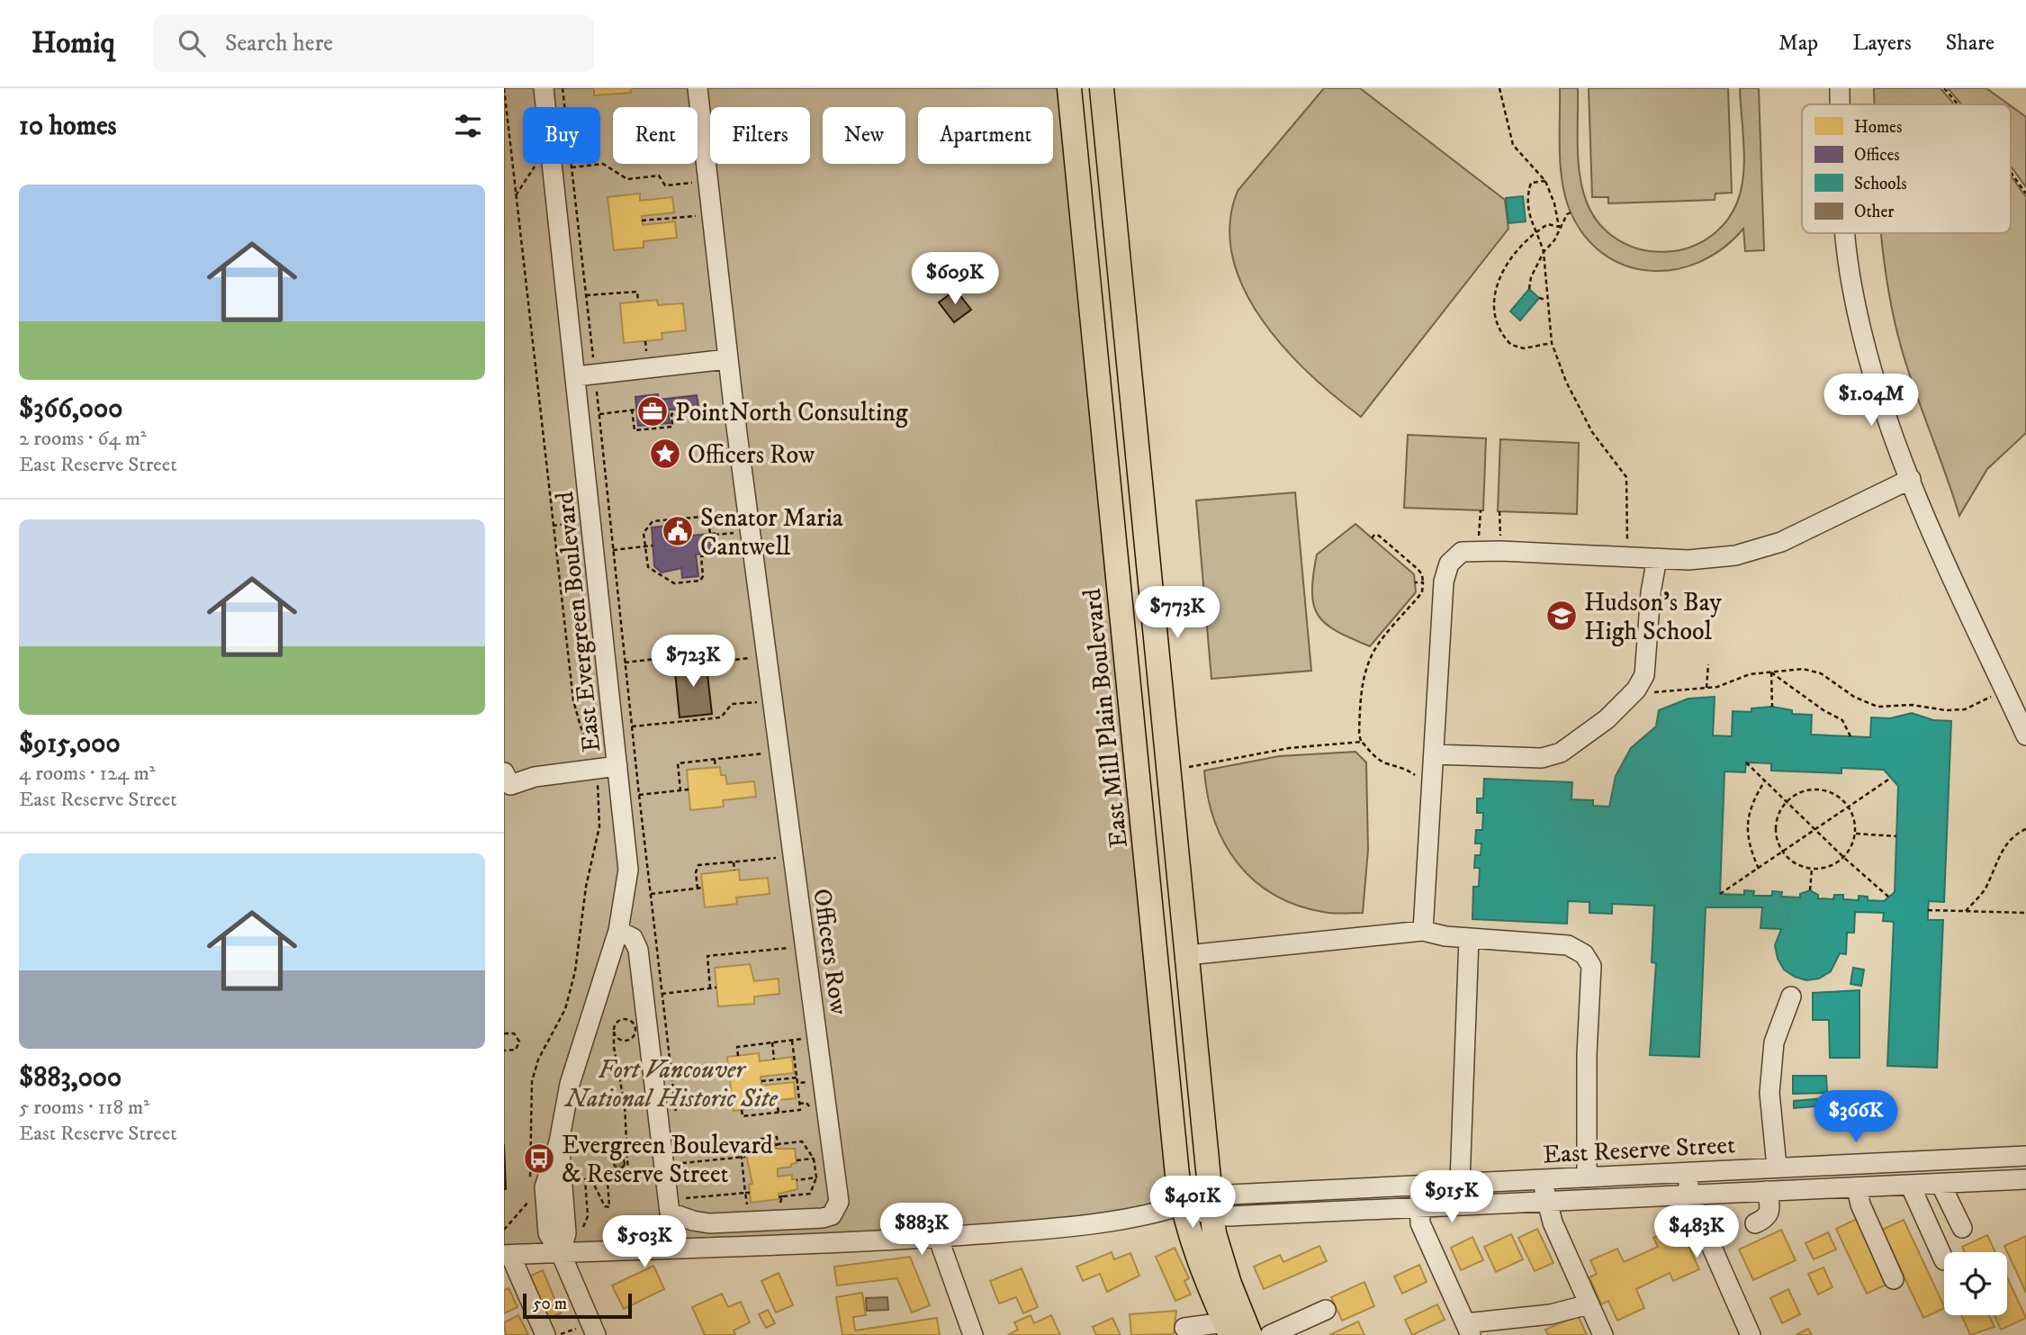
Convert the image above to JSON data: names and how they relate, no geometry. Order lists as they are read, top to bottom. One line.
{"streets":{"main road":["East Mill Plain Boulevard"],"street":["East Evergreen Boulevard","Officers Row","East Reserve Street"]},"crossings":[["East Evergreen Boulevard","Officers Row"],["East Evergreen Boulevard","East Reserve Street"],["East Mill Plain Boulevard","East Reserve Street"]],"parks":["Fort Vancouver National Historic Site"],"places":{"office":["PointNorth Consulting"],"place":["Officers Row"],"public building":["Senator Maria Cantwell"],"school or university":["Hudson's Bay High School"],"bus stop":["Evergreen Boulevard & Reserve Street"]},"legend":["Homes","Offices","Schools","Other"],"scale_bar":"50 m","page":{"header":"Homiq","search":"Search here","nav":["Map","Layers","Share"],"heading":"10 homes","chip":["Buy","Rent","Filters","New","Apartment"],"list":[{"name":"$366,000","note":"2 rooms · 64 m² · East Reserve Street"},{"name":"$915,000","note":"4 rooms · 124 m² · East Reserve Street"},{"name":"$883,000","note":"5 rooms · 118 m² · East Reserve Street"}],"price":["$609K","$1.04M","$773K","$723K","$366K","$915K","$401K","$883K","$483K","$503K"],"scale":"50 m"}}
